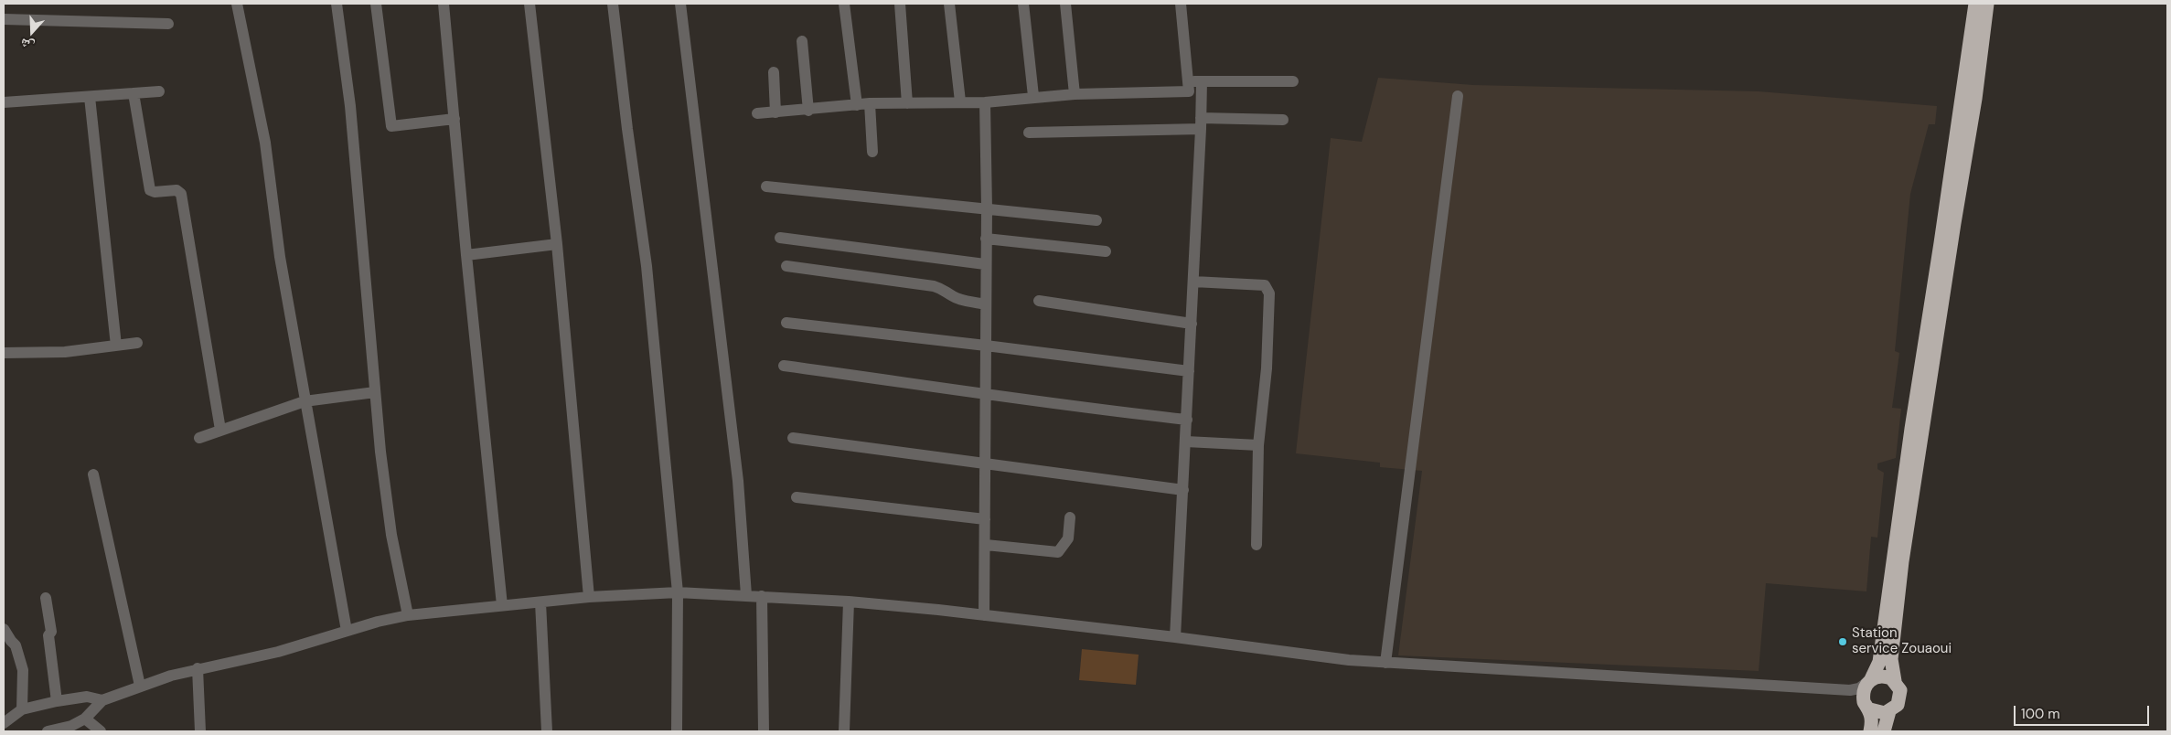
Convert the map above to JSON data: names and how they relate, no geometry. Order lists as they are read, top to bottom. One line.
{"places":["Station service Zouaoui"],"scale_bar":"100 m","north":"bottom"}
